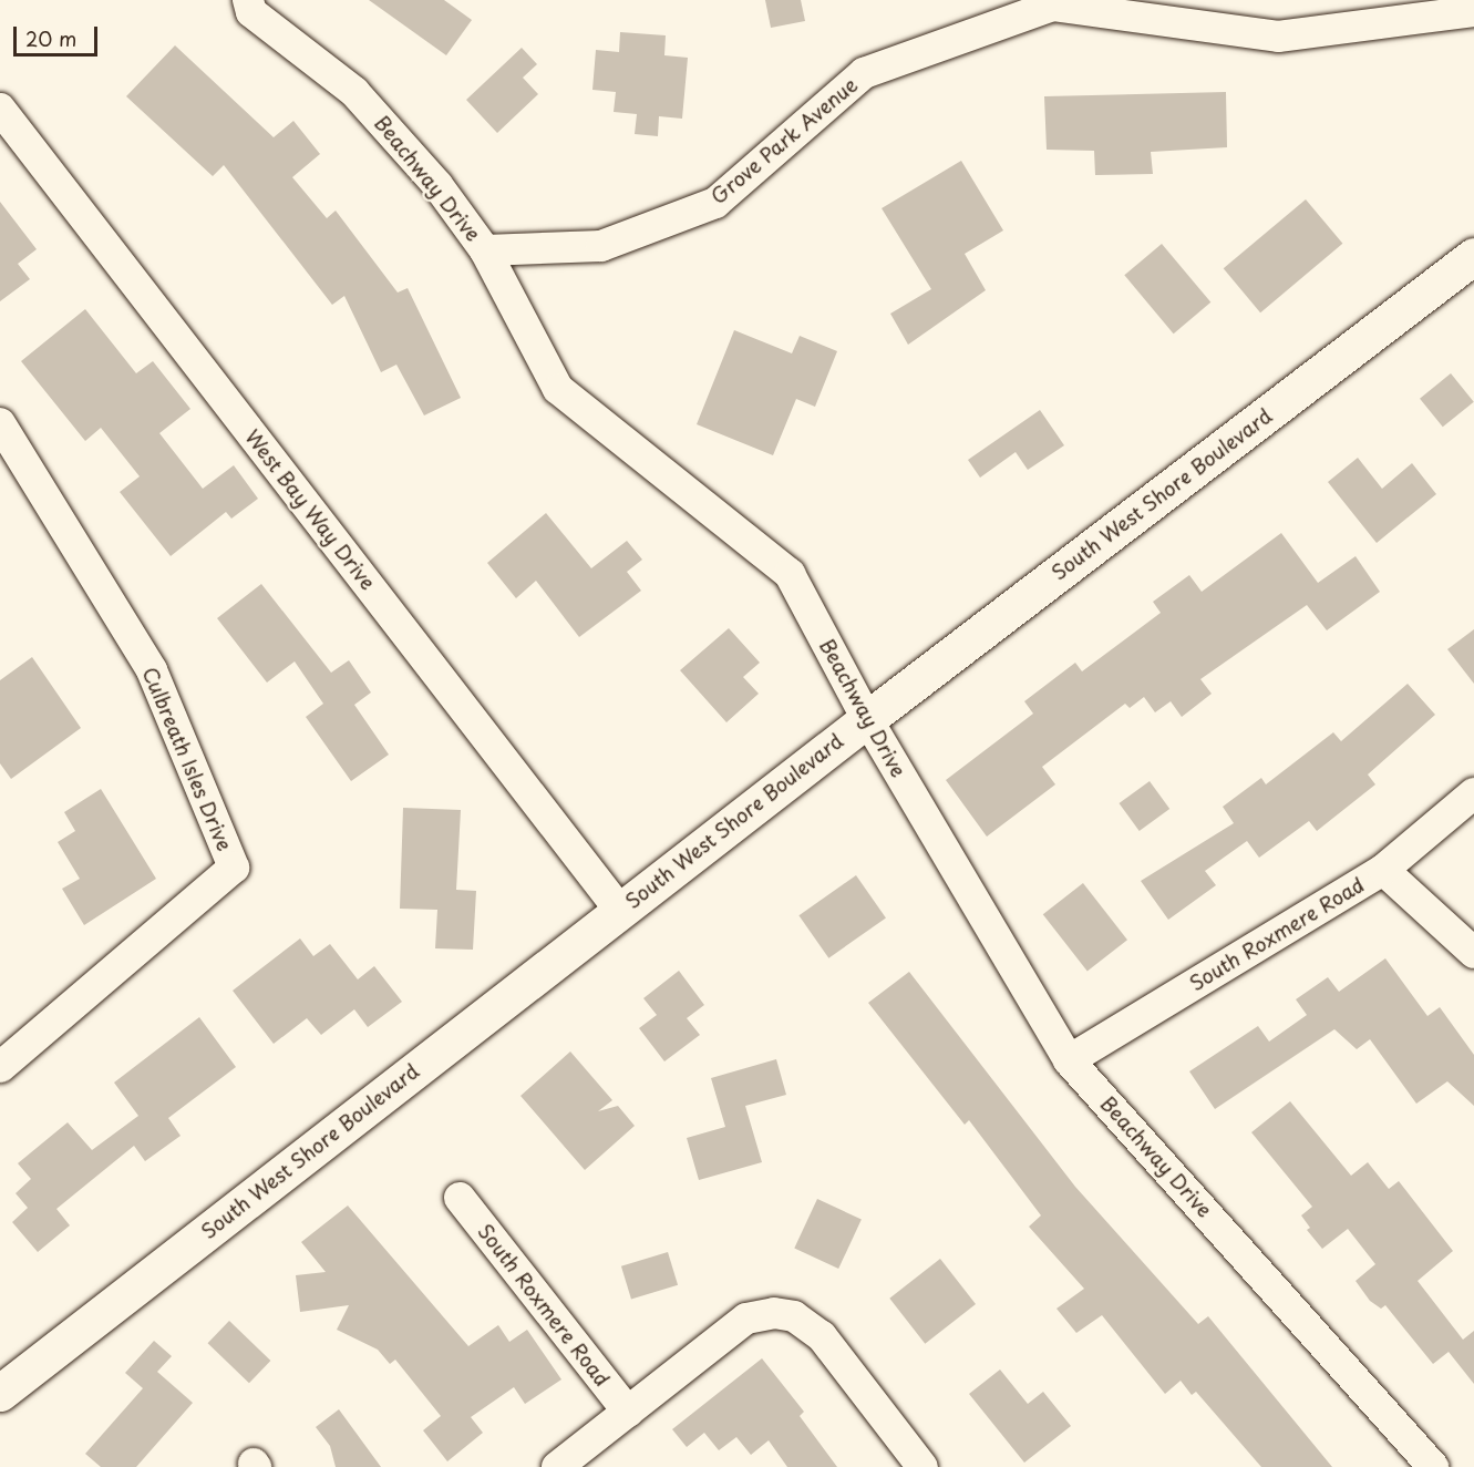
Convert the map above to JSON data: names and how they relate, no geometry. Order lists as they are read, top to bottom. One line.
{"streets":{"street":["Grove Park Avenue","Beachway Drive","South West Shore Boulevard","West Bay Way Drive","Culbreath Isles Drive","South Roxmere Road"]},"crossings":[["Grove Park Avenue","Beachway Drive"],["Beachway Drive","South West Shore Boulevard"],["Beachway Drive","South Roxmere Road"],["South West Shore Boulevard","West Bay Way Drive"]],"scale_bar":"20 m"}
